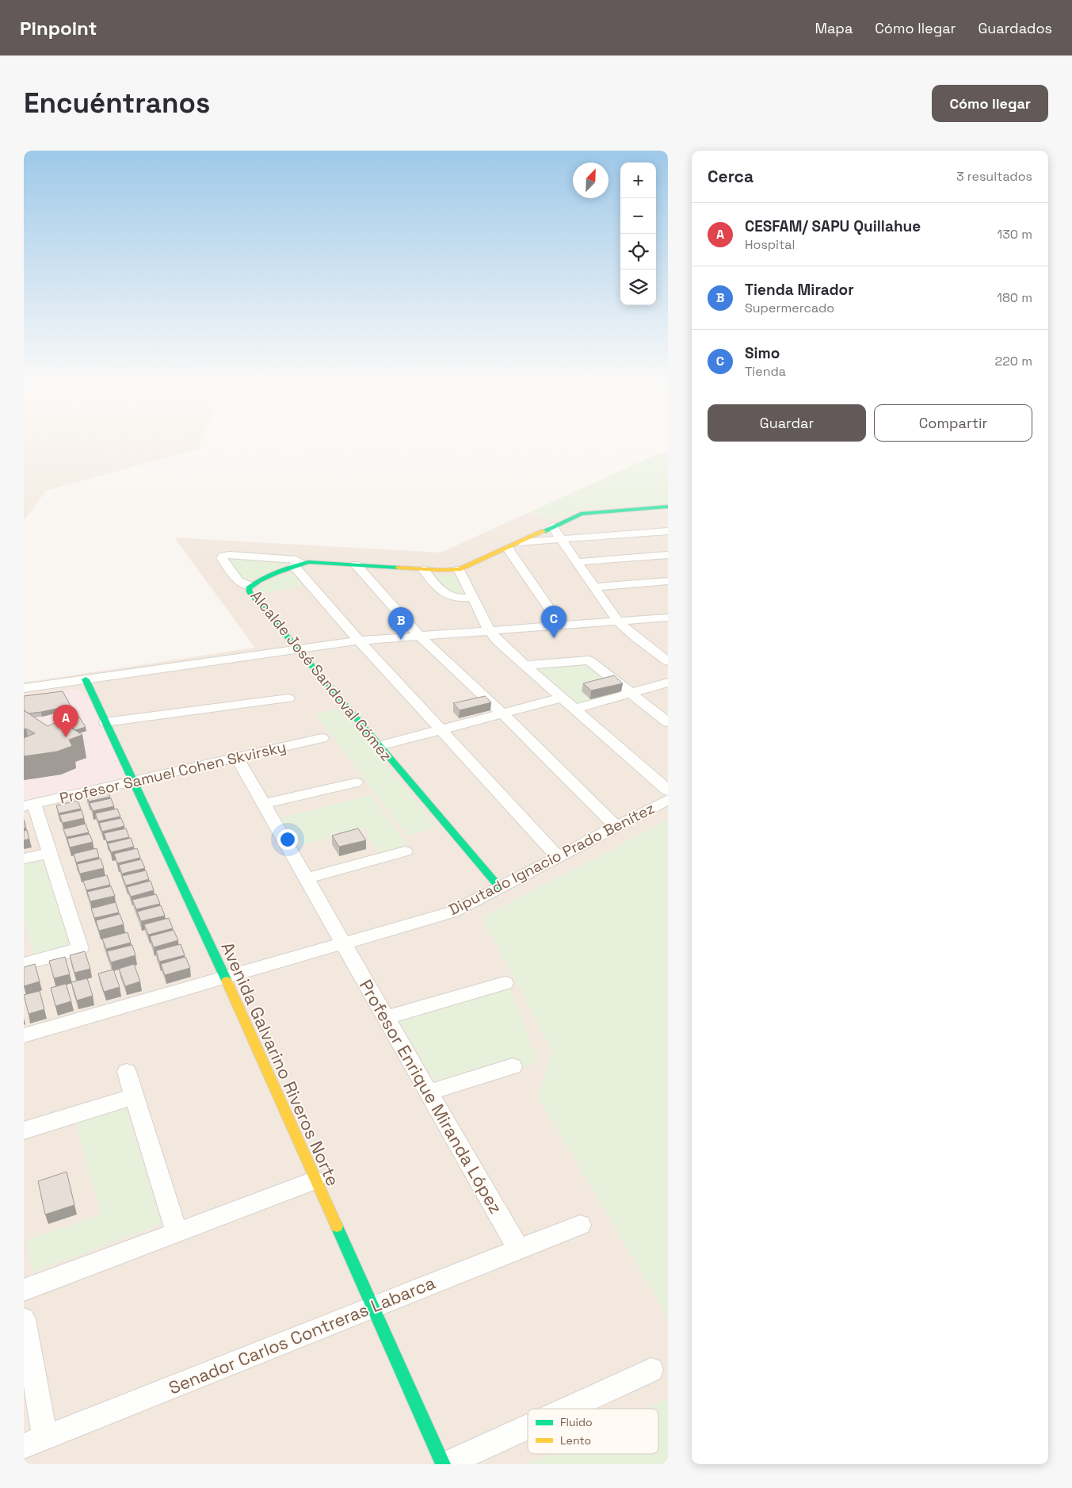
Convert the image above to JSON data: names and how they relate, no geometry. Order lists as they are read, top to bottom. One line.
{"streets":{"street":["Alcalde José Sandoval Gómez","Profesor Samuel Cohen Skvirsky","Diputado Ignacio Prado Benítez","Avenida Galvarino Riveros Norte","Profesor Enrique Miranda López","Senador Carlos Contreras Labarca"]},"crossings":[["Alcalde José Sandoval Gómez","Diputado Ignacio Prado Benítez"],["Profesor Samuel Cohen Skvirsky","Avenida Galvarino Riveros Norte"],["Diputado Ignacio Prado Benítez","Avenida Galvarino Riveros Norte"],["Diputado Ignacio Prado Benítez","Profesor Enrique Miranda López"],["Avenida Galvarino Riveros Norte","Senador Carlos Contreras Labarca"],["Profesor Enrique Miranda López","Senador Carlos Contreras Labarca"]],"legend":["Fluido","Lento"],"north":"top right","page":{"header":"Pinpoint","nav":["Mapa","Cómo llegar","Guardados"],"buttons":["Cómo llegar",["Guardar","Compartir"]],"title":"Encuéntranos","heading":["Cerca","3 resultados"],"map_buttons":["+","−"],"list":[{"mark":"A","name":"CESFAM/ SAPU Quillahue","note":"Hospital","value":"130 m"},{"mark":"B","name":"Tienda Mirador","note":"Supermercado","value":"180 m"},{"mark":"C","name":"Simo","note":"Tienda","value":"220 m"}],"pins":["C","B","A"]}}
